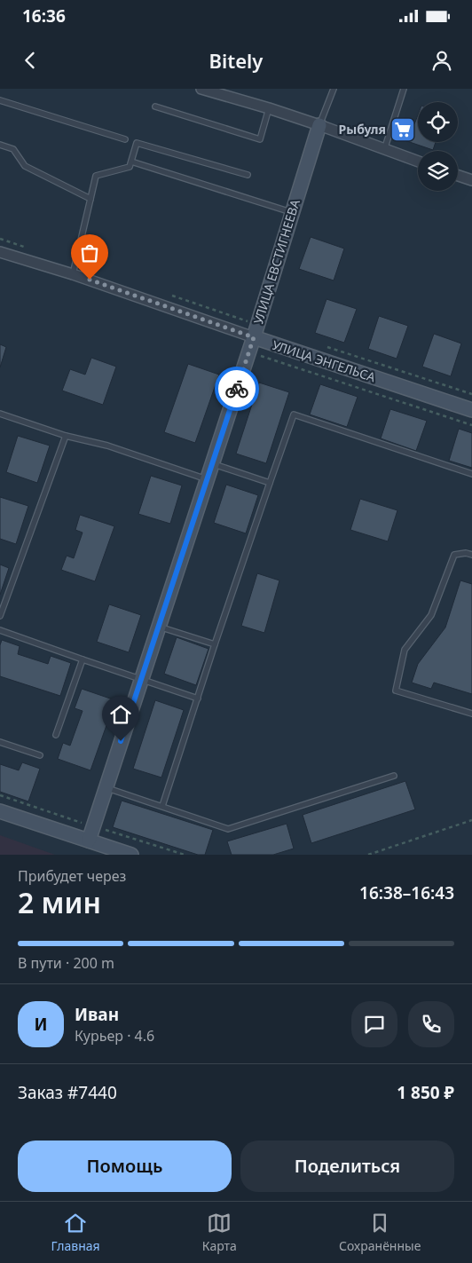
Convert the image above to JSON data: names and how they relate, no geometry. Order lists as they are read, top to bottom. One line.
{"streets":{"main road":["УЛИЦА ЕВСТИГНЕЕВА","УЛИЦА ЭНГЕЛЬСА"]},"crossings":[["УЛИЦА ЕВСТИГНЕЕВА","УЛИЦА ЭНГЕЛЬСА"]],"places":{"supermarket":["Рыбуля"]},"page":{"status":"16:36","header":"Bitely","heading":["2 мин","Прибудет через","16:38–16:43"],"panel":["Иван","Курьер · 4.6","Заказ #7440","1 850 ₽"],"bar":"В пути · 200 m","round":"И","buttons":["Помощь","Поделиться"],"tabs":["Главная","Карта","Сохранённые"]}}
